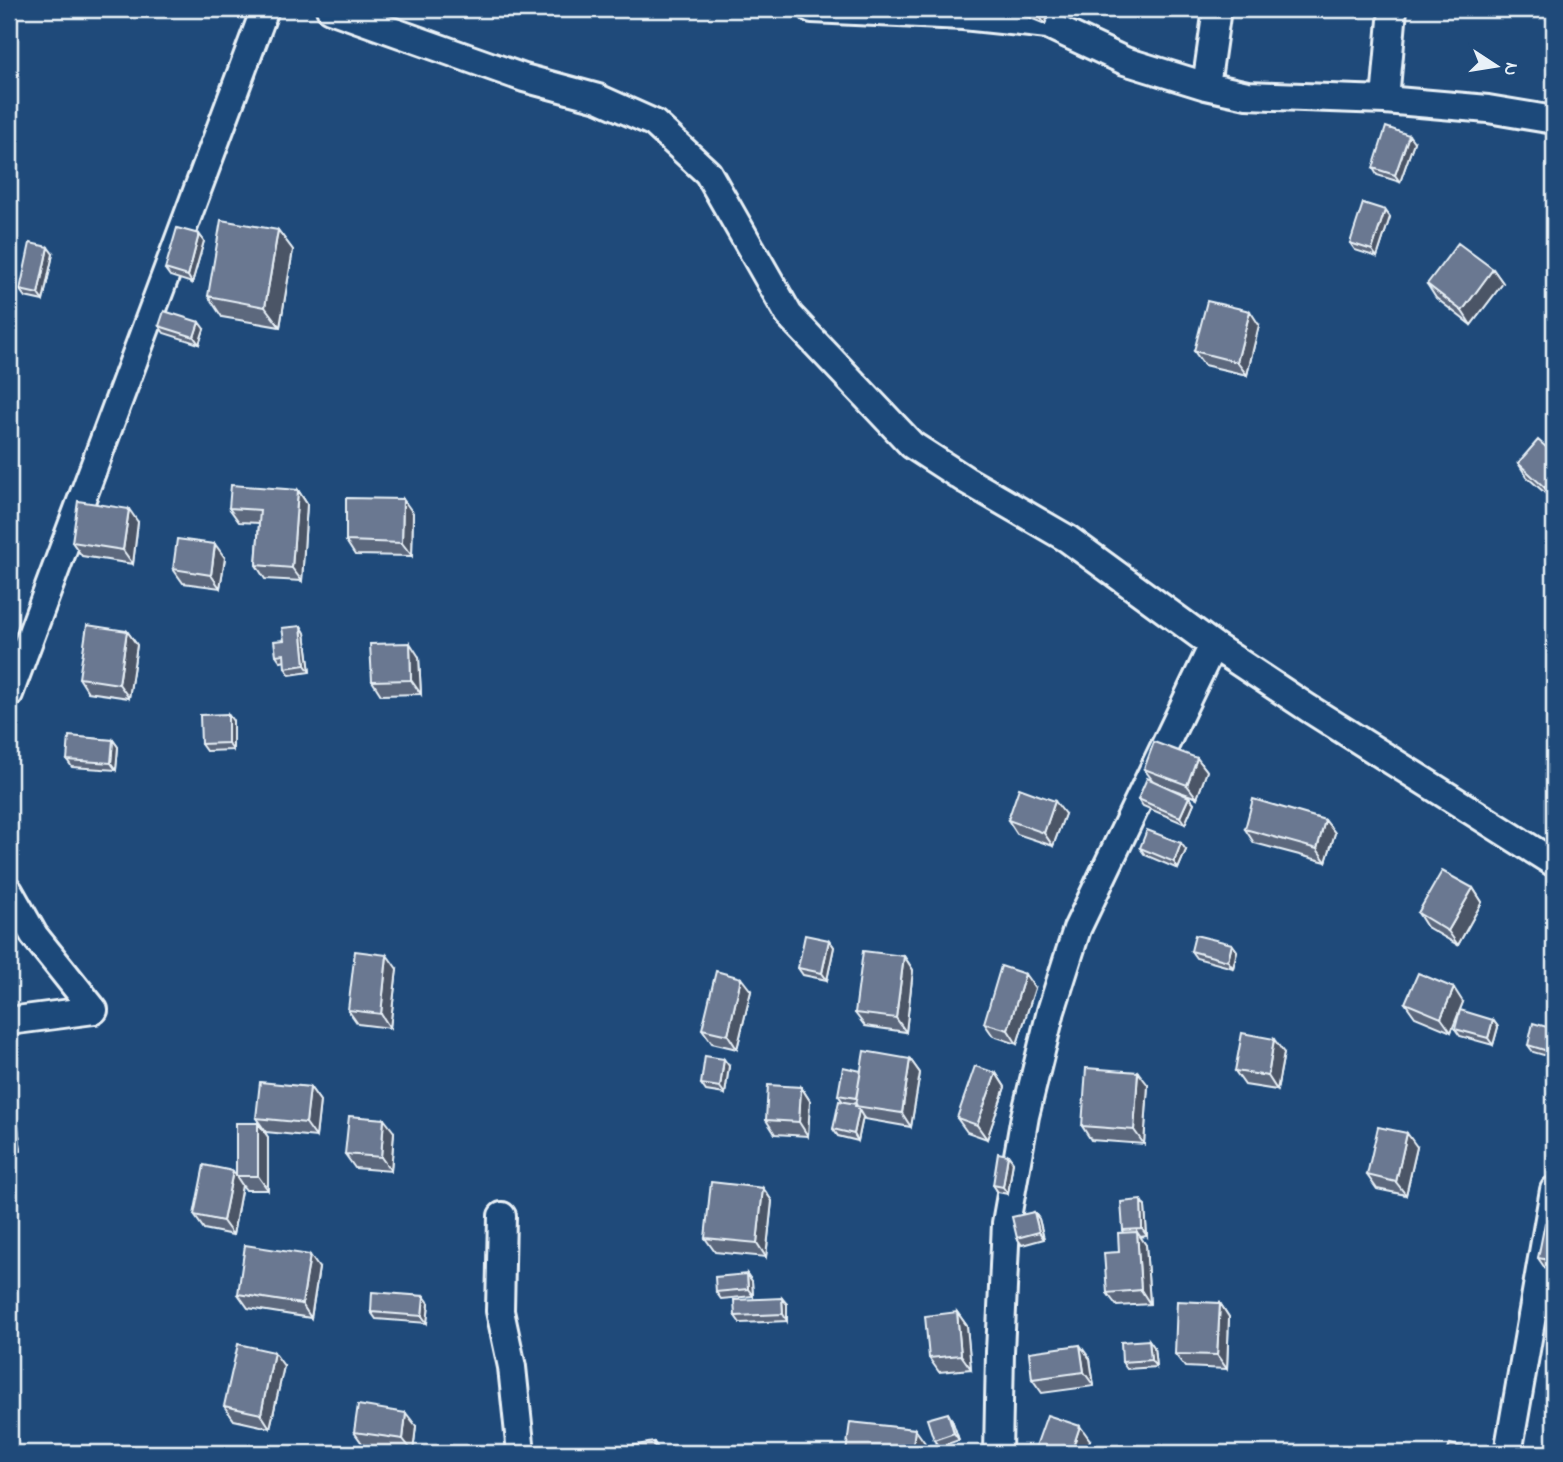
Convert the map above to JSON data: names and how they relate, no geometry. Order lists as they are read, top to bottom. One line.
{"north":"right"}
